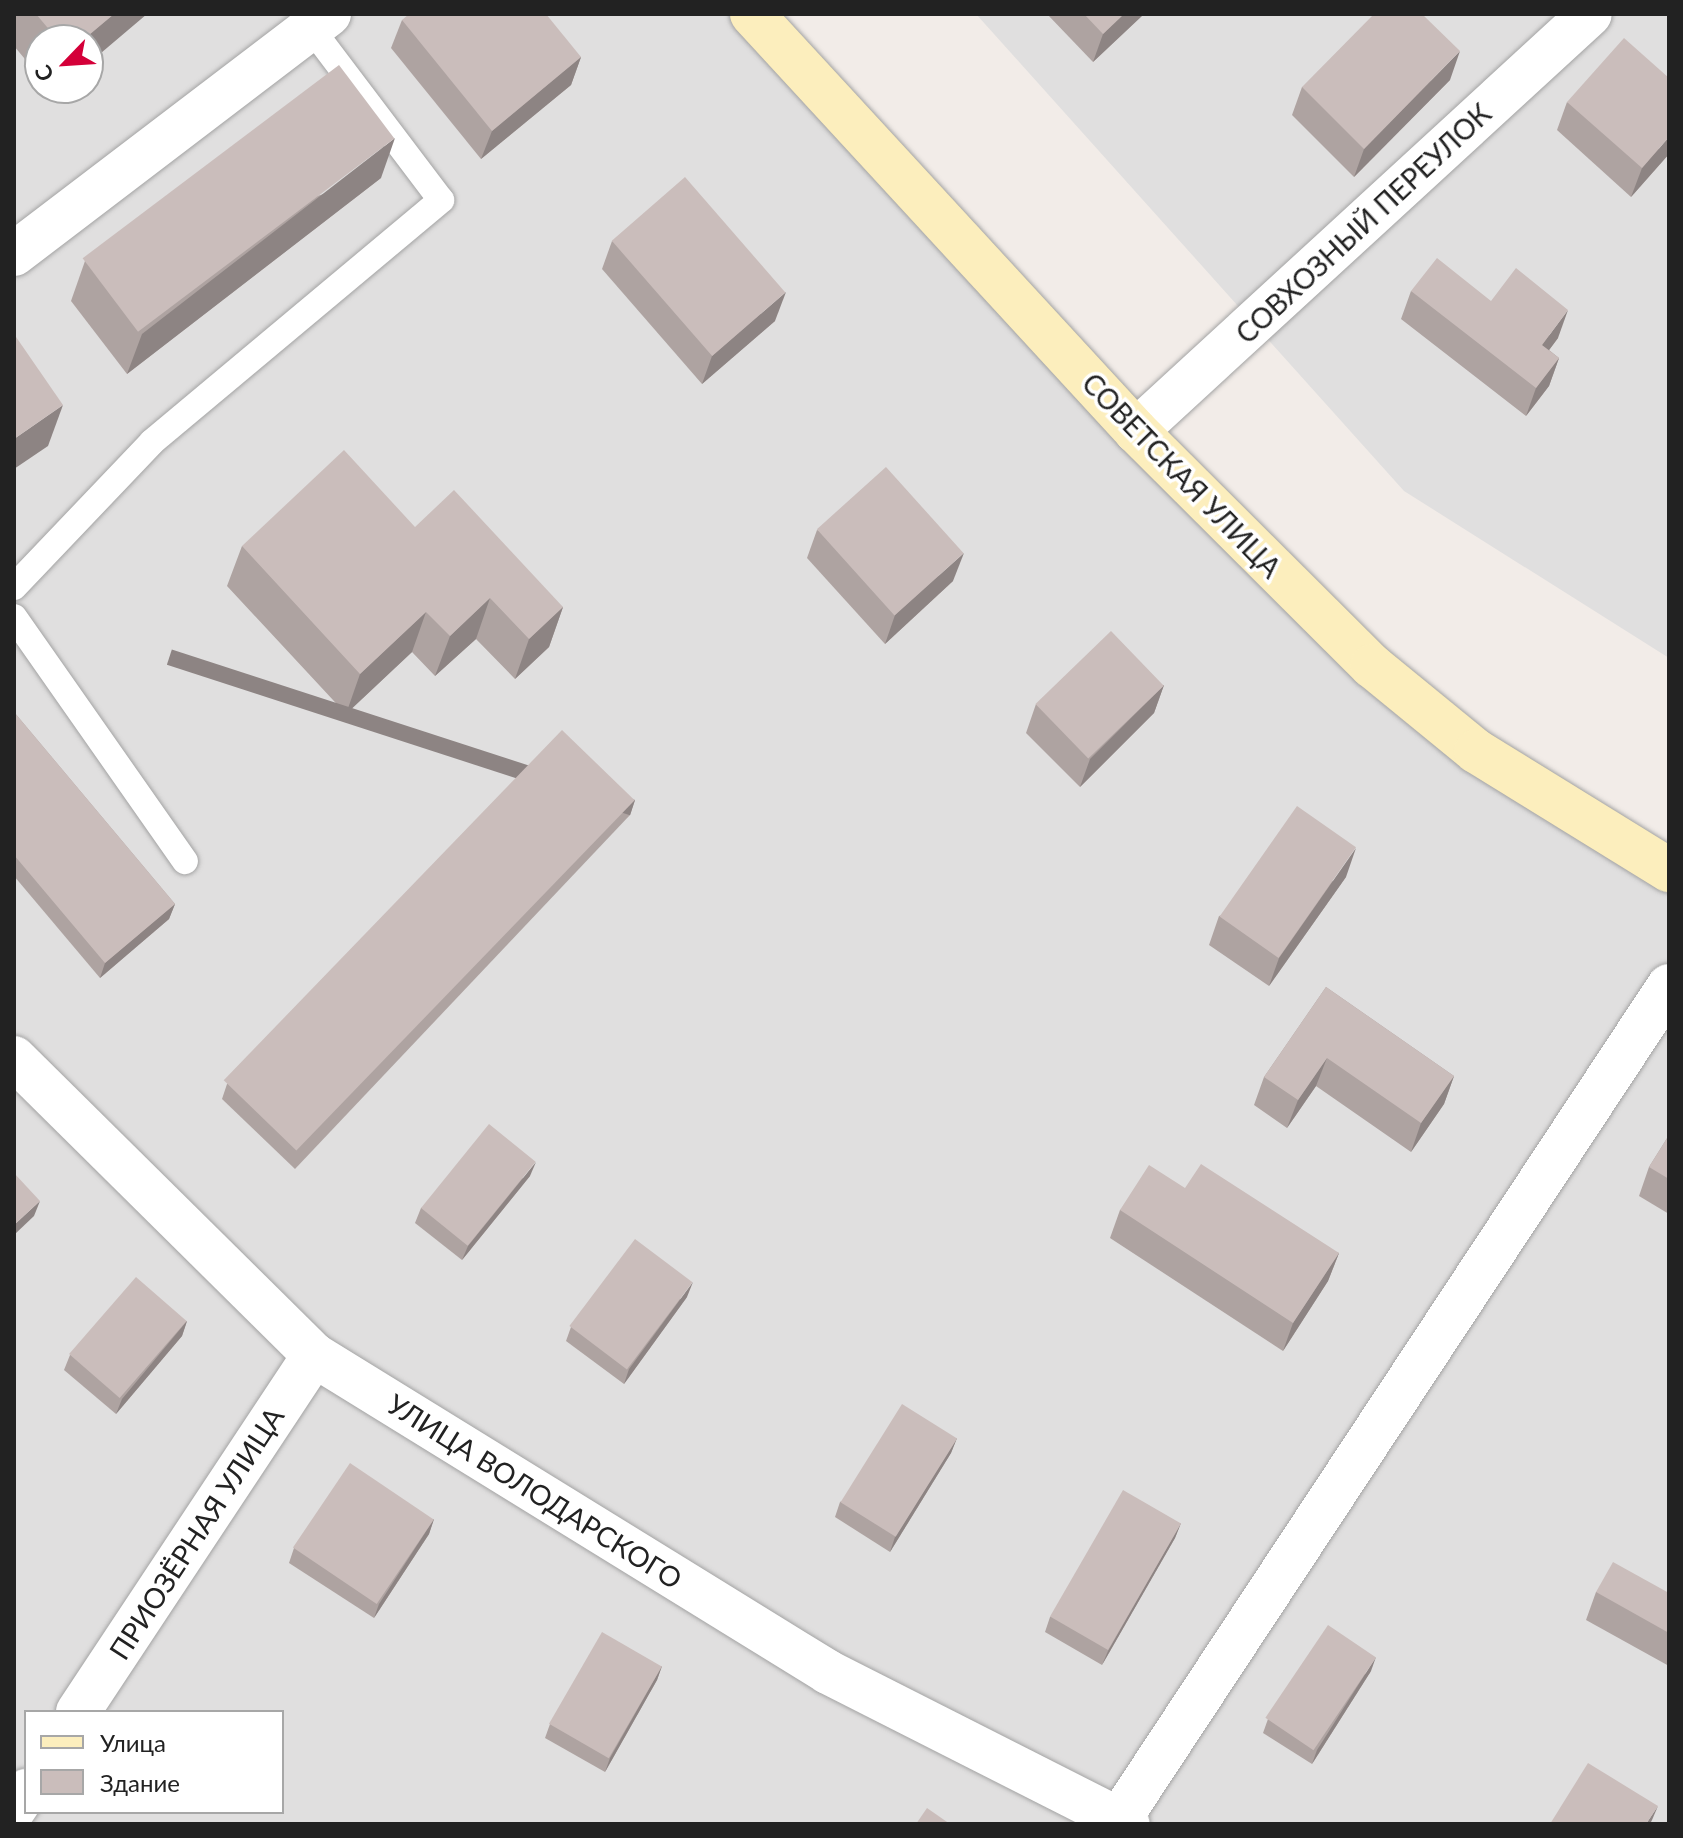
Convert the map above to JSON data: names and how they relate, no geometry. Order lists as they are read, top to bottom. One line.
{"streets":{"street":["СОВХОЗНЫЙ ПЕРЕУЛОК","СОВЕТСКАЯ УЛИЦА","УЛИЦА ВОЛОДАРСКОГО","ПРИОЗЁРНАЯ УЛИЦА"]},"crossings":[["СОВХОЗНЫЙ ПЕРЕУЛОК","СОВЕТСКАЯ УЛИЦА"],["УЛИЦА ВОЛОДАРСКОГО","ПРИОЗЁРНАЯ УЛИЦА"]],"legend":["Улица","Здание"],"north":"bottom left"}
